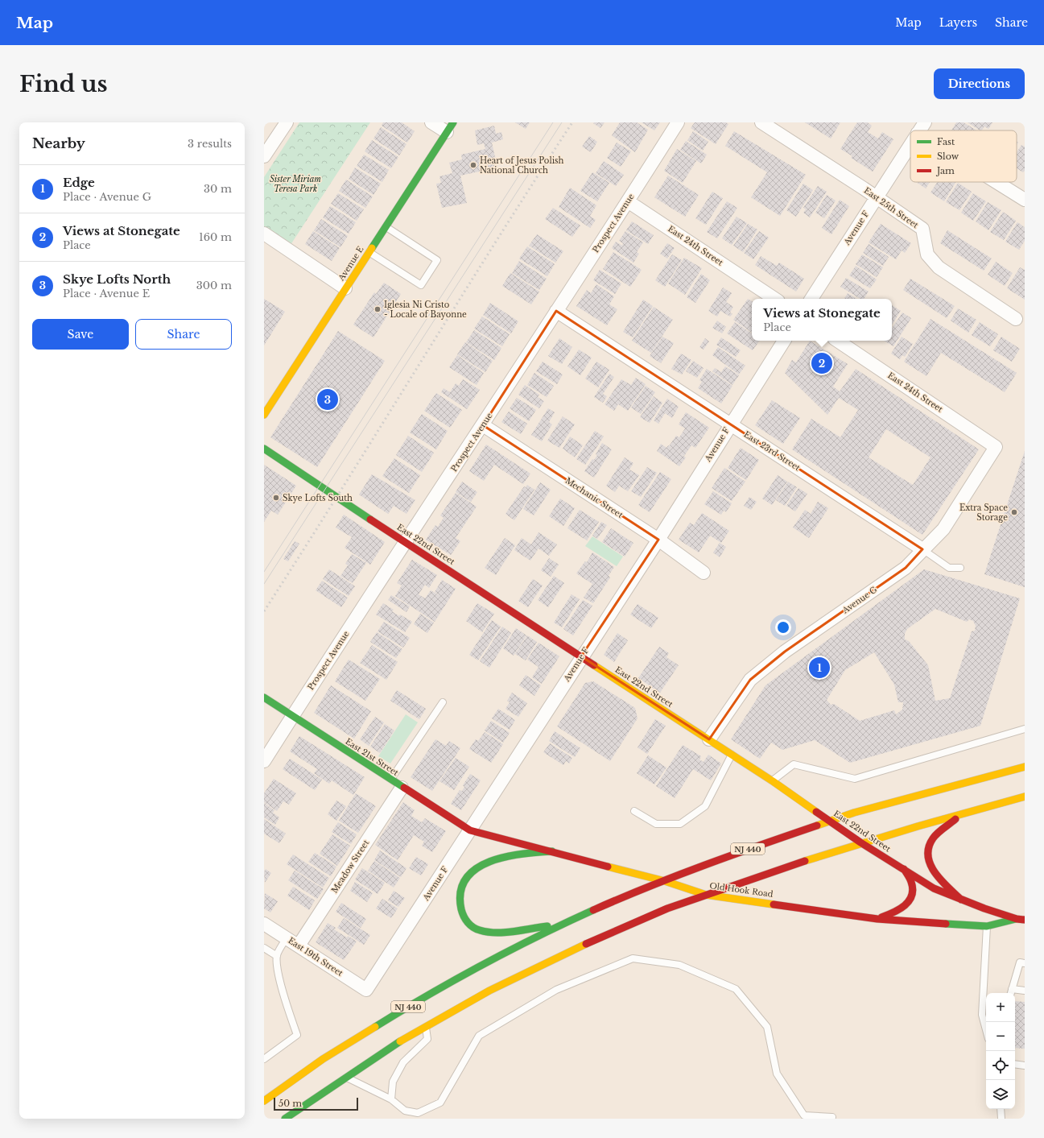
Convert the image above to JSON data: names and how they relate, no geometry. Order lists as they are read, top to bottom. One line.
{"streets":{"main road":["Avenue E","East 22nd Street","East 21st Street","NJ 440","Old Hook Road"],"street":["East 25th Street","Prospect Avenue","Avenue F","East 24th Street","East 23rd Street","Mechanic Street","Avenue G","Meadow Street","East 19th Street"]},"crossings":[["East 25th Street","Avenue F"],["Prospect Avenue","East 24th Street"],["Prospect Avenue","East 23rd Street"],["Prospect Avenue","Mechanic Street"],["Prospect Avenue","East 22nd Street"],["Prospect Avenue","East 21st Street"],["Avenue F","East 23rd Street"],["Avenue F","Mechanic Street"],["Avenue F","East 22nd Street"],["Avenue F","East 21st Street"],["Avenue F","Old Hook Road"],["Avenue F","East 19th Street"],["East 24th Street","Avenue G"],["East 23rd Street","Avenue G"],["East 22nd Street","Avenue G"],["East 22nd Street","NJ 440"],["East 22nd Street","Old Hook Road"],["East 21st Street","Meadow Street"],["East 21st Street","Old Hook Road"],["NJ 440","Old Hook Road"],["Meadow Street","East 19th Street"]],"parks":["Sister Miriam Teresa Park"],"places":["Heart of Jesus Polish National Church","Iglesia Ni Cristo - Locale of Bayonne","Skye Lofts South","Extra Space Storage"],"legend":["Fast","Slow","Jam"],"scale_bar":"50 m","page":{"header":"Map","nav":["Map","Layers","Share"],"buttons":["Directions",["Save","Share"]],"title":"Find us","heading":["Nearby","3 results"],"list":[{"mark":"1","name":"Edge","note":"Place · Avenue G","value":"30 m"},{"mark":"2","name":"Views at Stonegate","note":"Place","value":"160 m"},{"mark":"3","name":"Skye Lofts North","note":"Place · Avenue E","value":"300 m"}],"popup":["Views at Stonegate","Place"],"pins":["2","3","1"],"map_buttons":["+","−"],"scale":"50 m"}}
